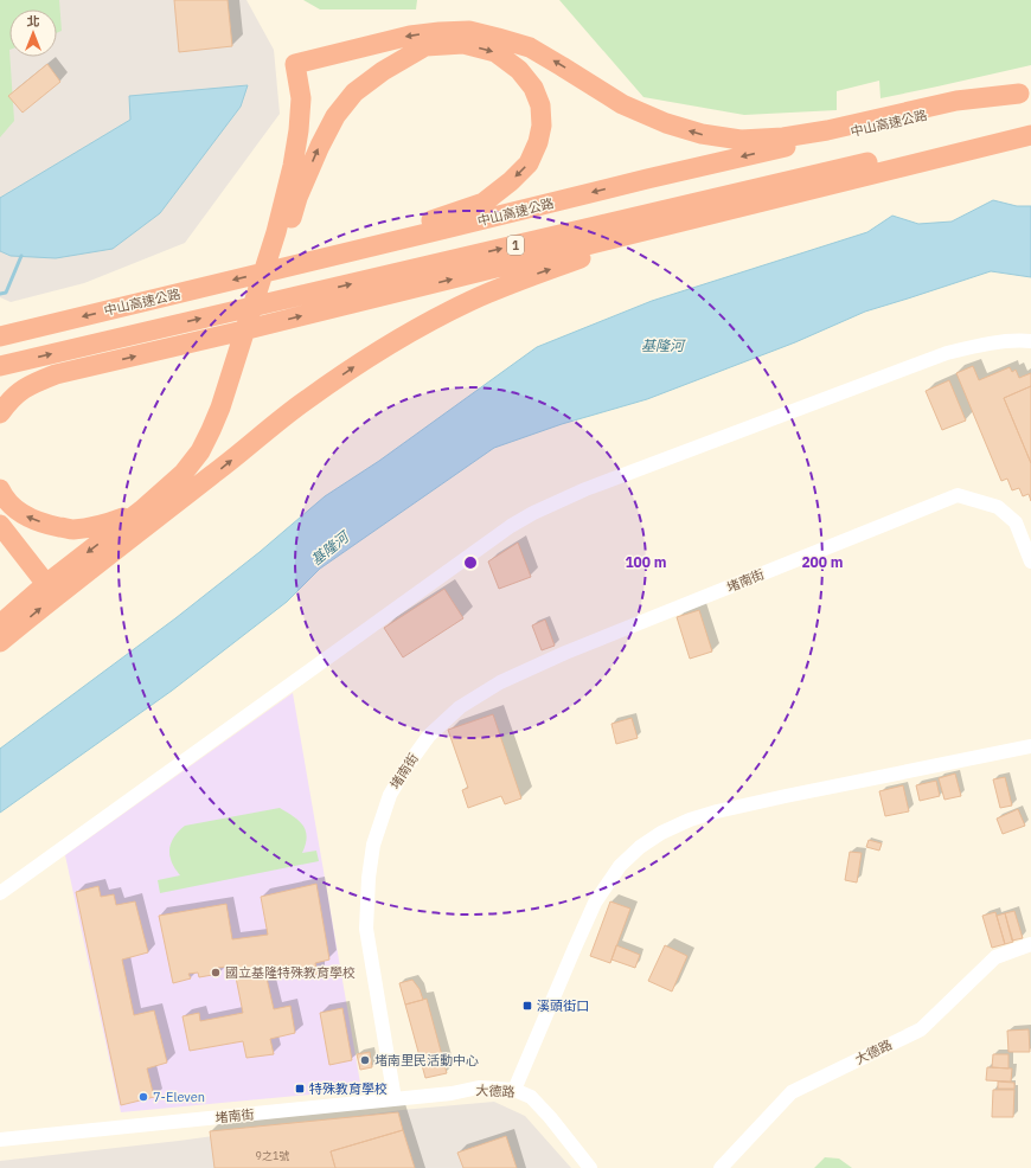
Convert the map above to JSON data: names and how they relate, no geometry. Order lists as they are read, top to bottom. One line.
{"streets":{"highway":["中山高速公路","1"],"street":["堵南街","大德路"]},"crossings":[["堵南街","大德路"]],"water":["基隆河"],"places":{"other":["國立基隆特殊教育學校","堵南里民活動中心","7-Eleven"],"transit":["溪頭街口","特殊教育學校"]},"house_numbers":["9之1號"],"north":"top","rings":["100 m","200 m"]}
